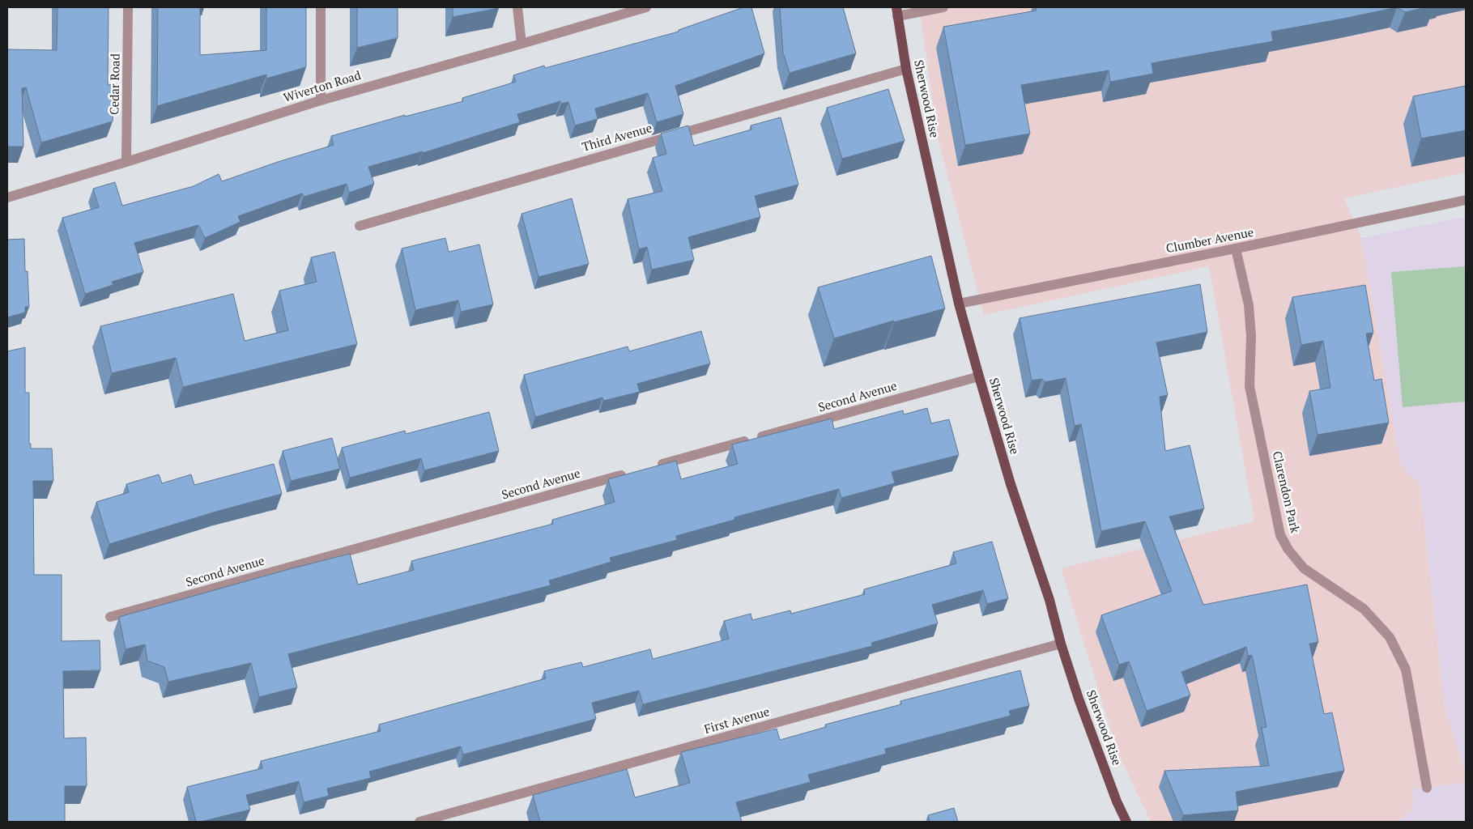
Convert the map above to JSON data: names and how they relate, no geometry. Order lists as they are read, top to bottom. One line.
{"streets":{"main road":["Sherwood Rise"],"street":["Cedar Road","Wiverton Road","Third Avenue","Clumber Avenue","Second Avenue","Clarendon Park","First Avenue"]},"crossings":[["Cedar Road","Wiverton Road"],["Sherwood Rise","Third Avenue"],["Sherwood Rise","Clumber Avenue"],["Sherwood Rise","Second Avenue"],["Sherwood Rise","First Avenue"],["Clumber Avenue","Clarendon Park"]]}
